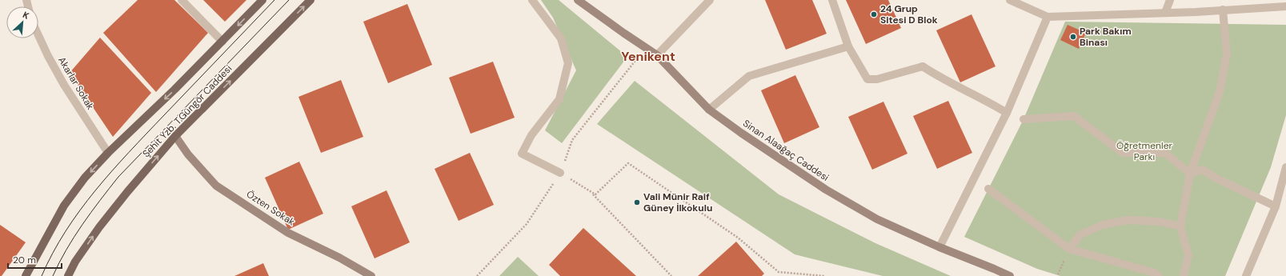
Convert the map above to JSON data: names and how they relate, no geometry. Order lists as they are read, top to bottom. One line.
{"streets":{"main road":["Şehit Yzb. T.Güngör Caddesi"],"street":["Akarlar Sokak","Sinan Alaağaç Caddesi","Özten Sokak"]},"crossings":[["Şehit Yzb. T.Güngör Caddesi","Özten Sokak"]],"districts":["Yenikent"],"parks":["Öğretmenler Parkı"],"places":["24 Grup Sitesi D Blok","Park Bakım Binası","Vali Münir Raif Güney İlkokulu"],"scale_bar":"20 m","north":"top right"}
